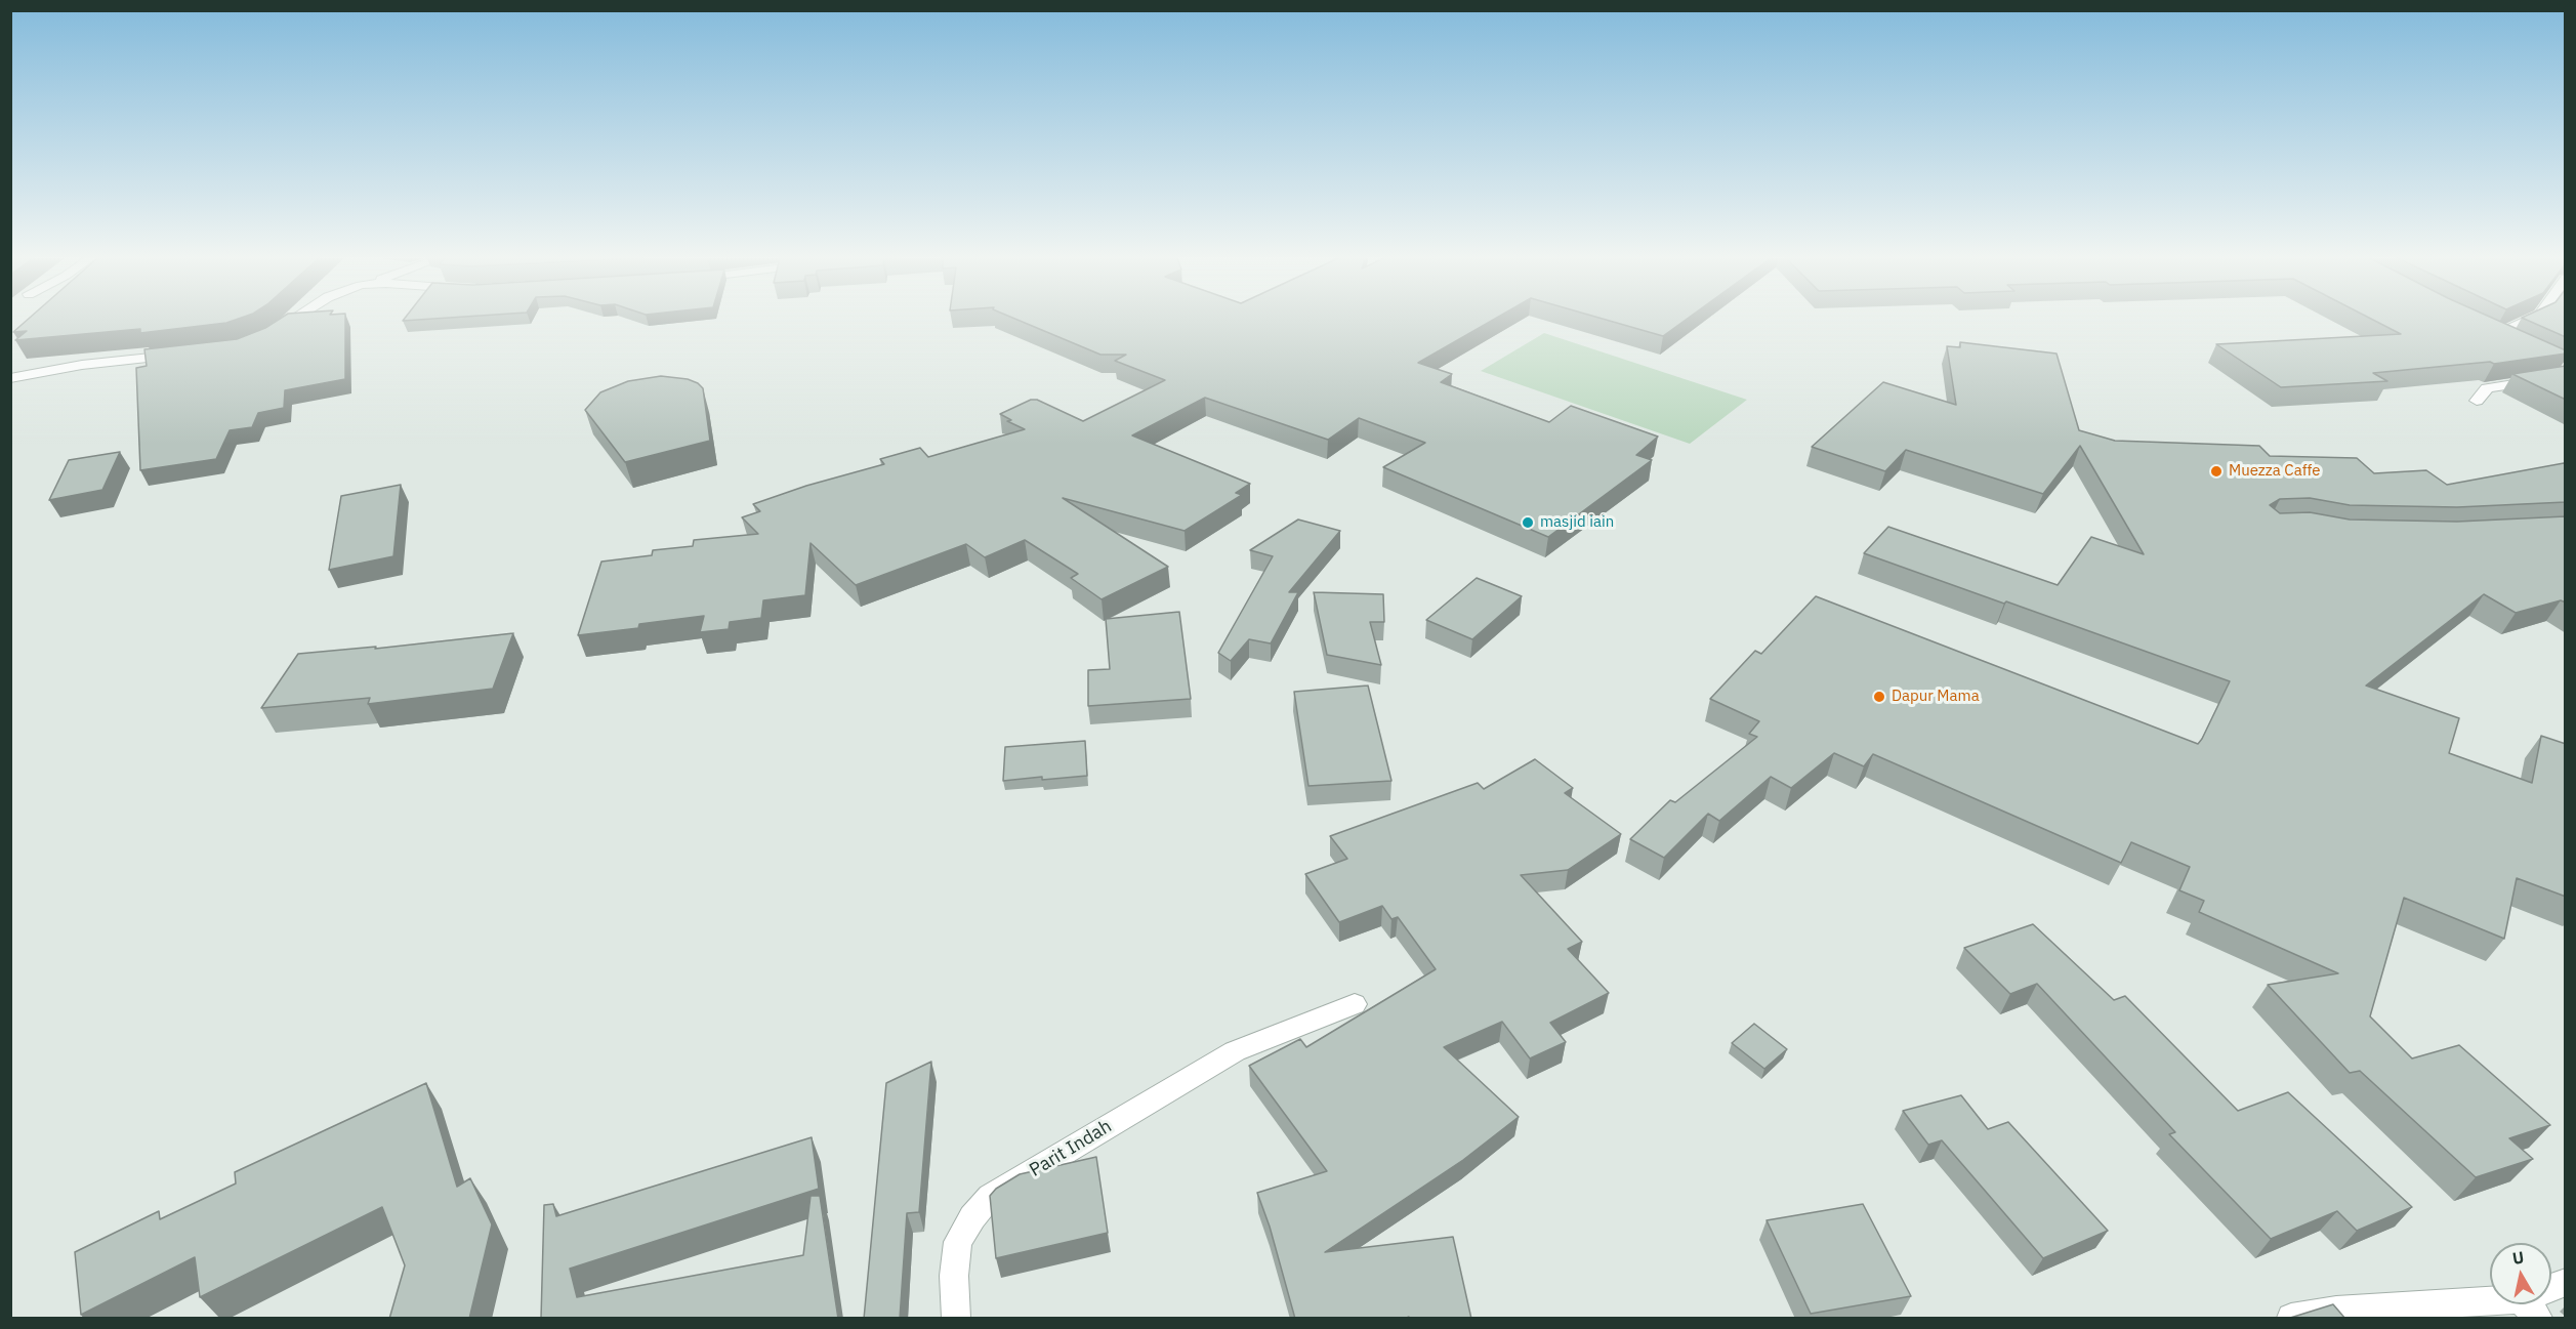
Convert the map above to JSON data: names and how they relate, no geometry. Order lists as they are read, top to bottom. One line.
{"streets":{"street":["Parit Indah"]},"places":["Muezza Caffe","masjid iain","Dapur Mama"],"north":"top"}
